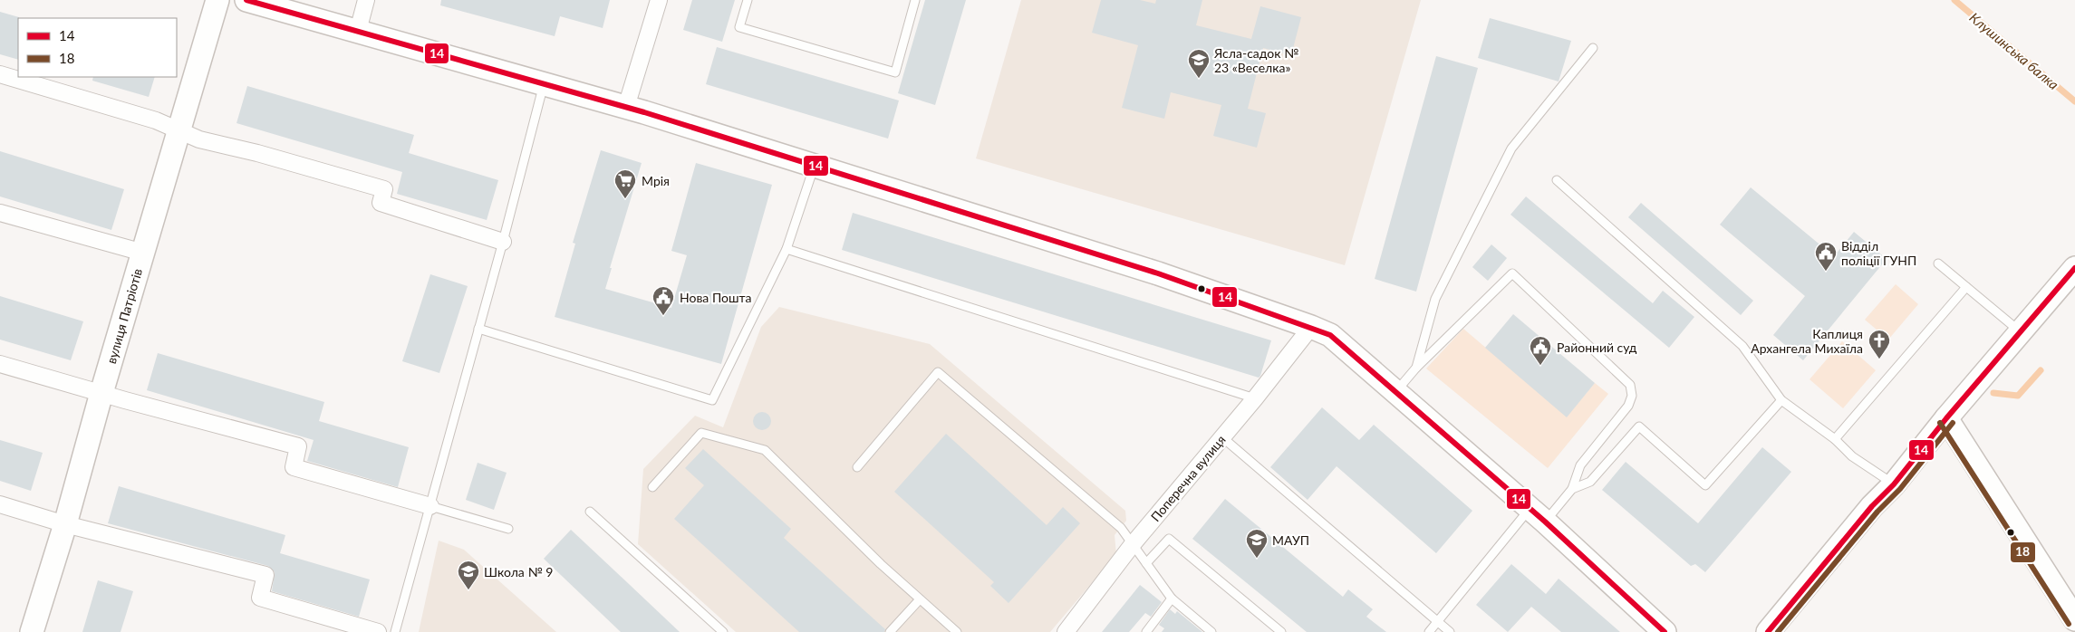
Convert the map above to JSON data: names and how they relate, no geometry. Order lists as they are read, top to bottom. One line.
{"streets":{"street":["вулиця Патріотів","Поперечна вулиця"]},"water":["Клушинська балка"],"places":{"school or university":["Ясла-садок № 23 «Веселка»","МАУП","Школа № 9"],"supermarket":["Мрія"],"public building":["Відділ поліції ГУНП","Нова Пошта","Районний суд"],"church":["Каплиця Архангела Михаїла"]},"lines":["transit line 14","transit line 18"],"legend":["14","18"]}
